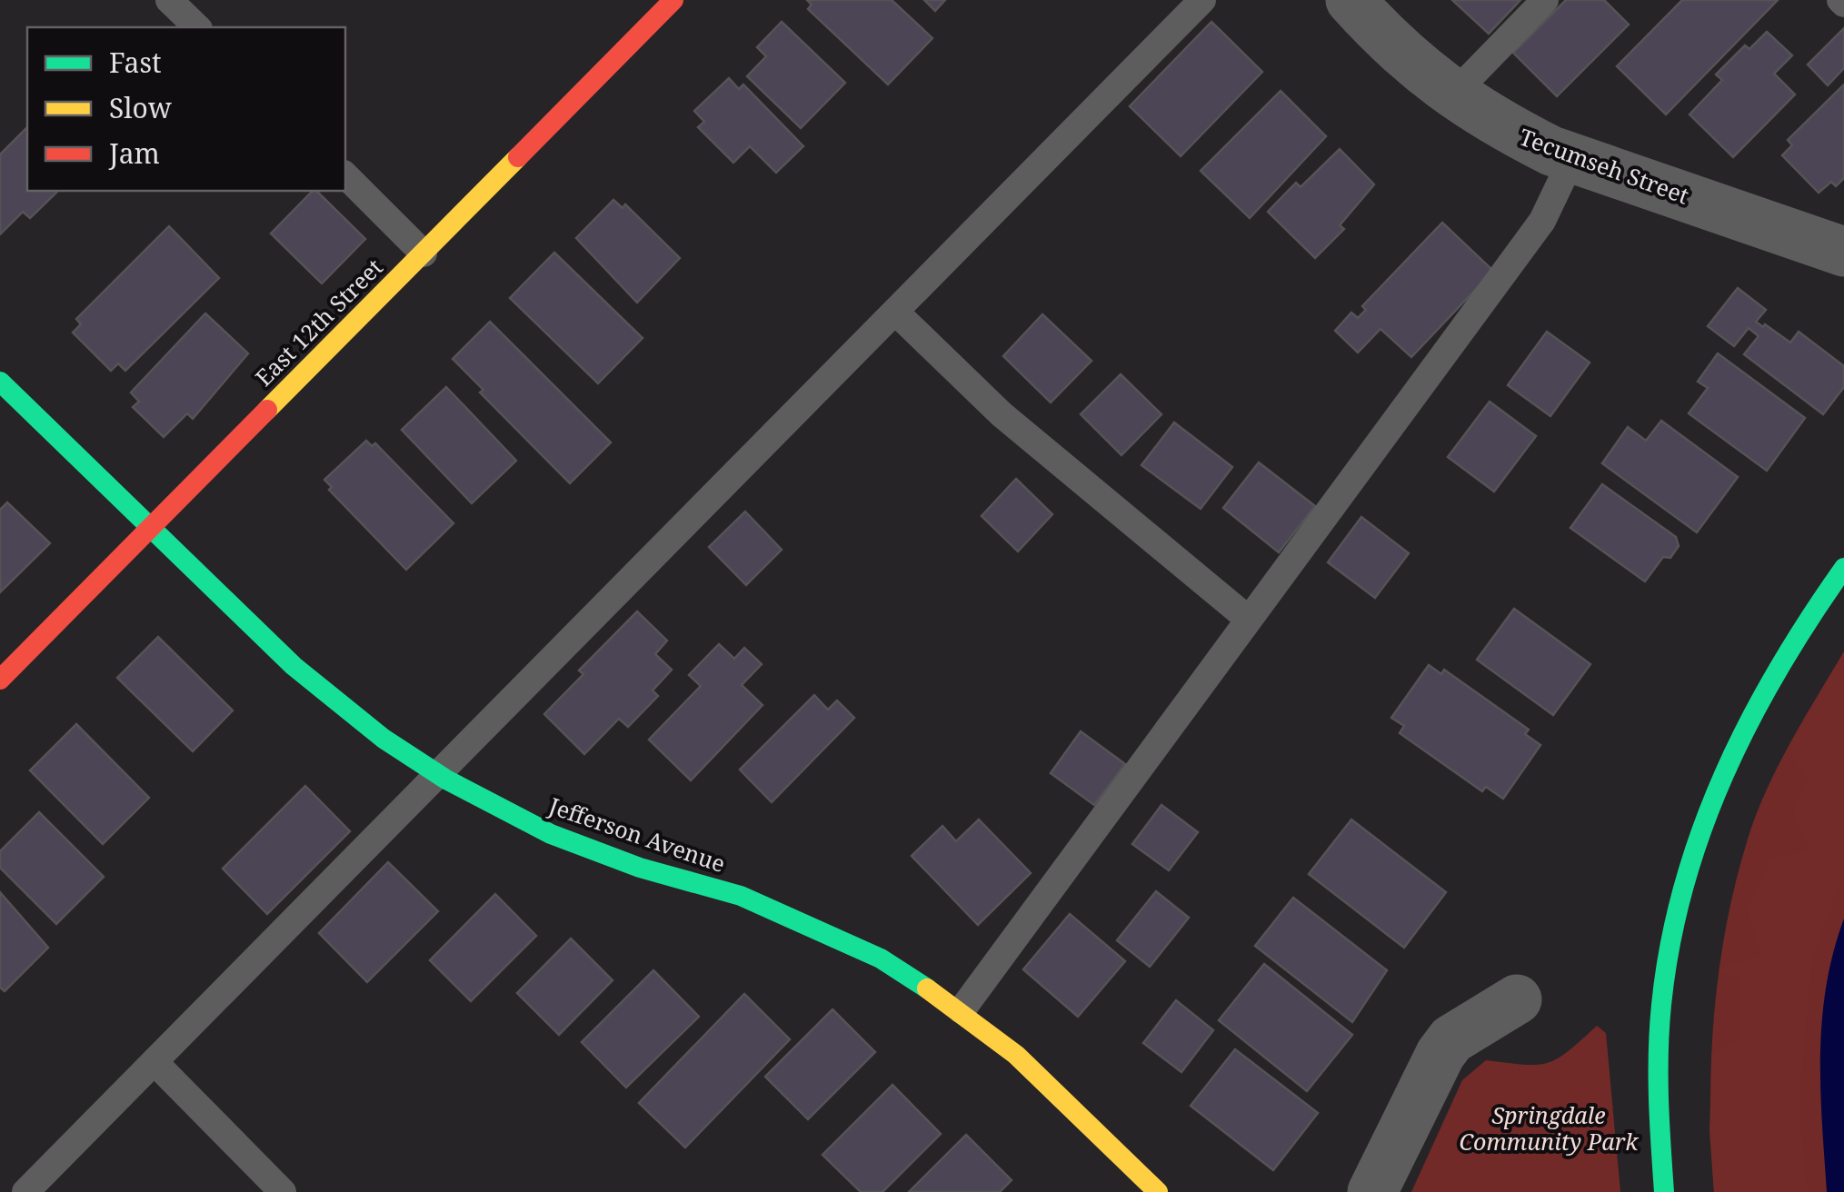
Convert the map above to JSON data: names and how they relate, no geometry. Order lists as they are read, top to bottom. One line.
{"streets":{"street":["Tecumseh Street","East 12th Street","Jefferson Avenue"]},"crossings":[["East 12th Street","Jefferson Avenue"]],"parks":["Springdale Community Park"],"legend":["Fast","Slow","Jam"]}
